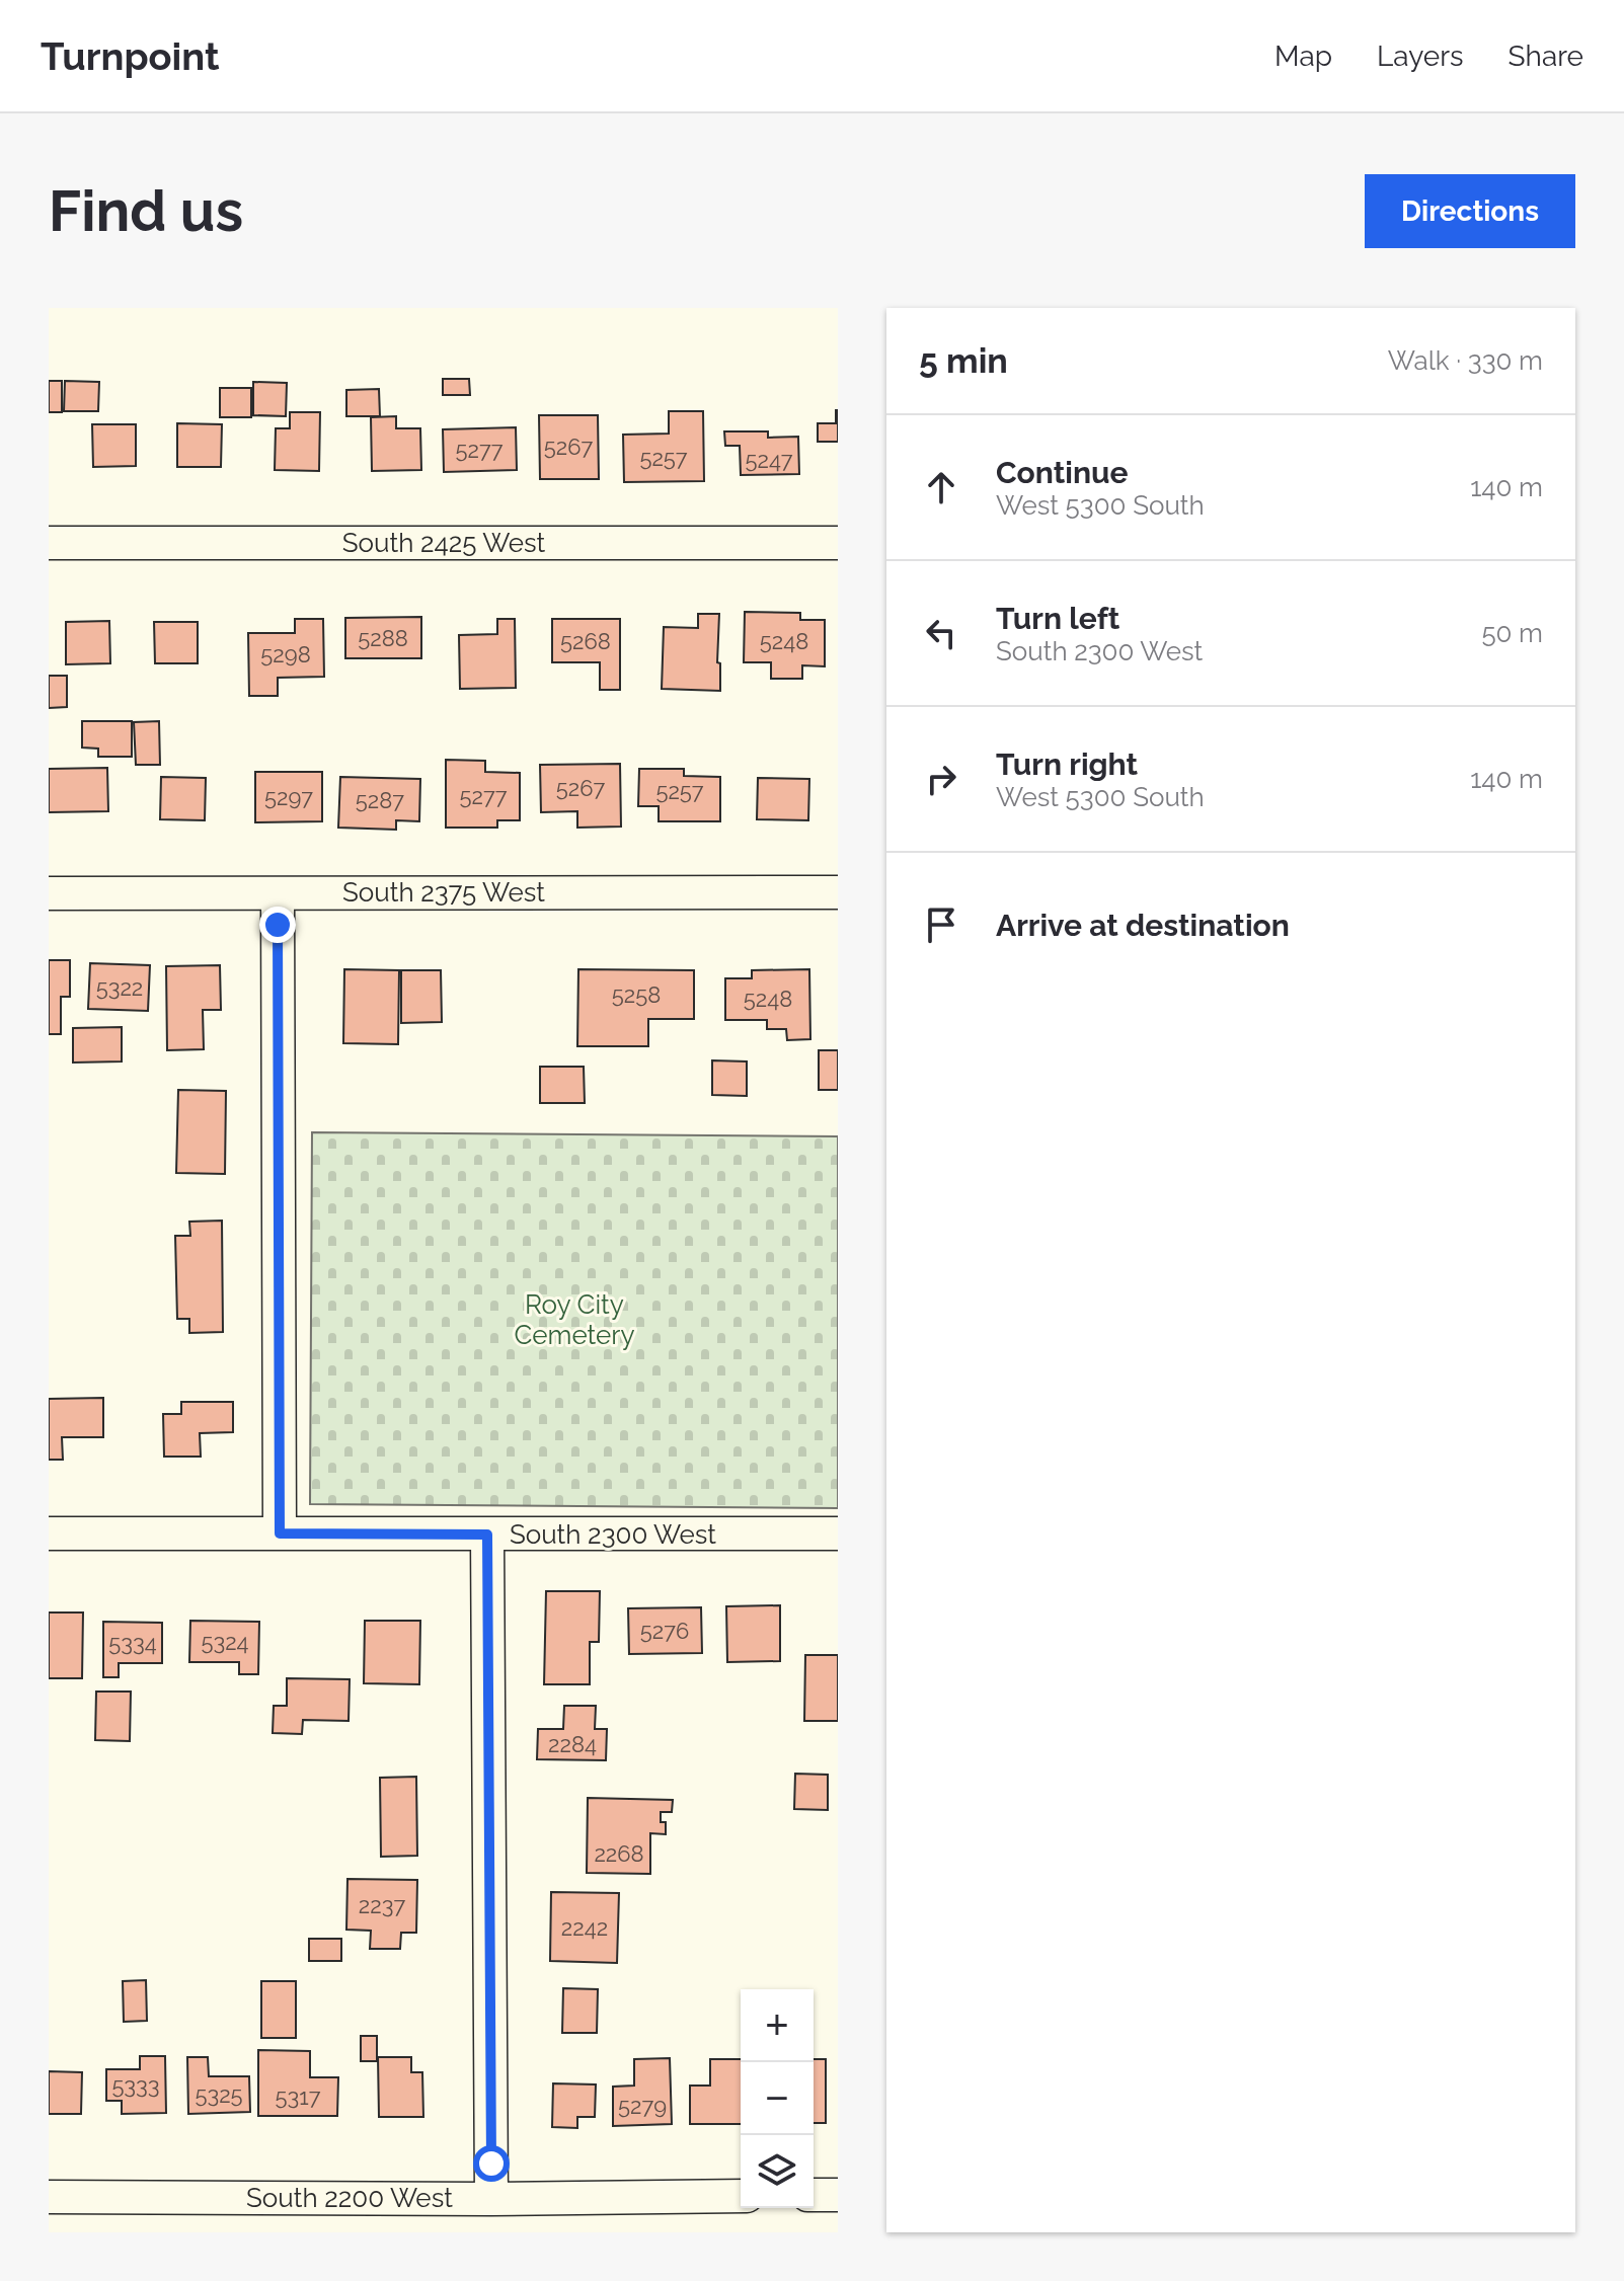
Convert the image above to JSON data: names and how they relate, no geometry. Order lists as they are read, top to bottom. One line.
{"streets":{"street":["South 2425 West","South 2375 West","South 2300 West","South 2200 West"]},"parks":["Roy City Cemetery"],"house_numbers":["5267","5277","5257","5247","5288","5268","5248","5298","5267","5257","5277","5297","5287","5322","5258","5248","5276","5324","5334","2284","2268","2237","2242","5333","5325","5317","5279"],"page":{"header":"Turnpoint","nav":["Map","Layers","Share"],"buttons":"Directions","title":"Find us","heading":["5 min","Walk · 330 m"],"list":[["Continue","West 5300 South","140 m"],["Turn left","South 2300 West","50 m"],["Turn right","West 5300 South","140 m"],"Arrive at destination"],"map_buttons":["+","−"]}}
